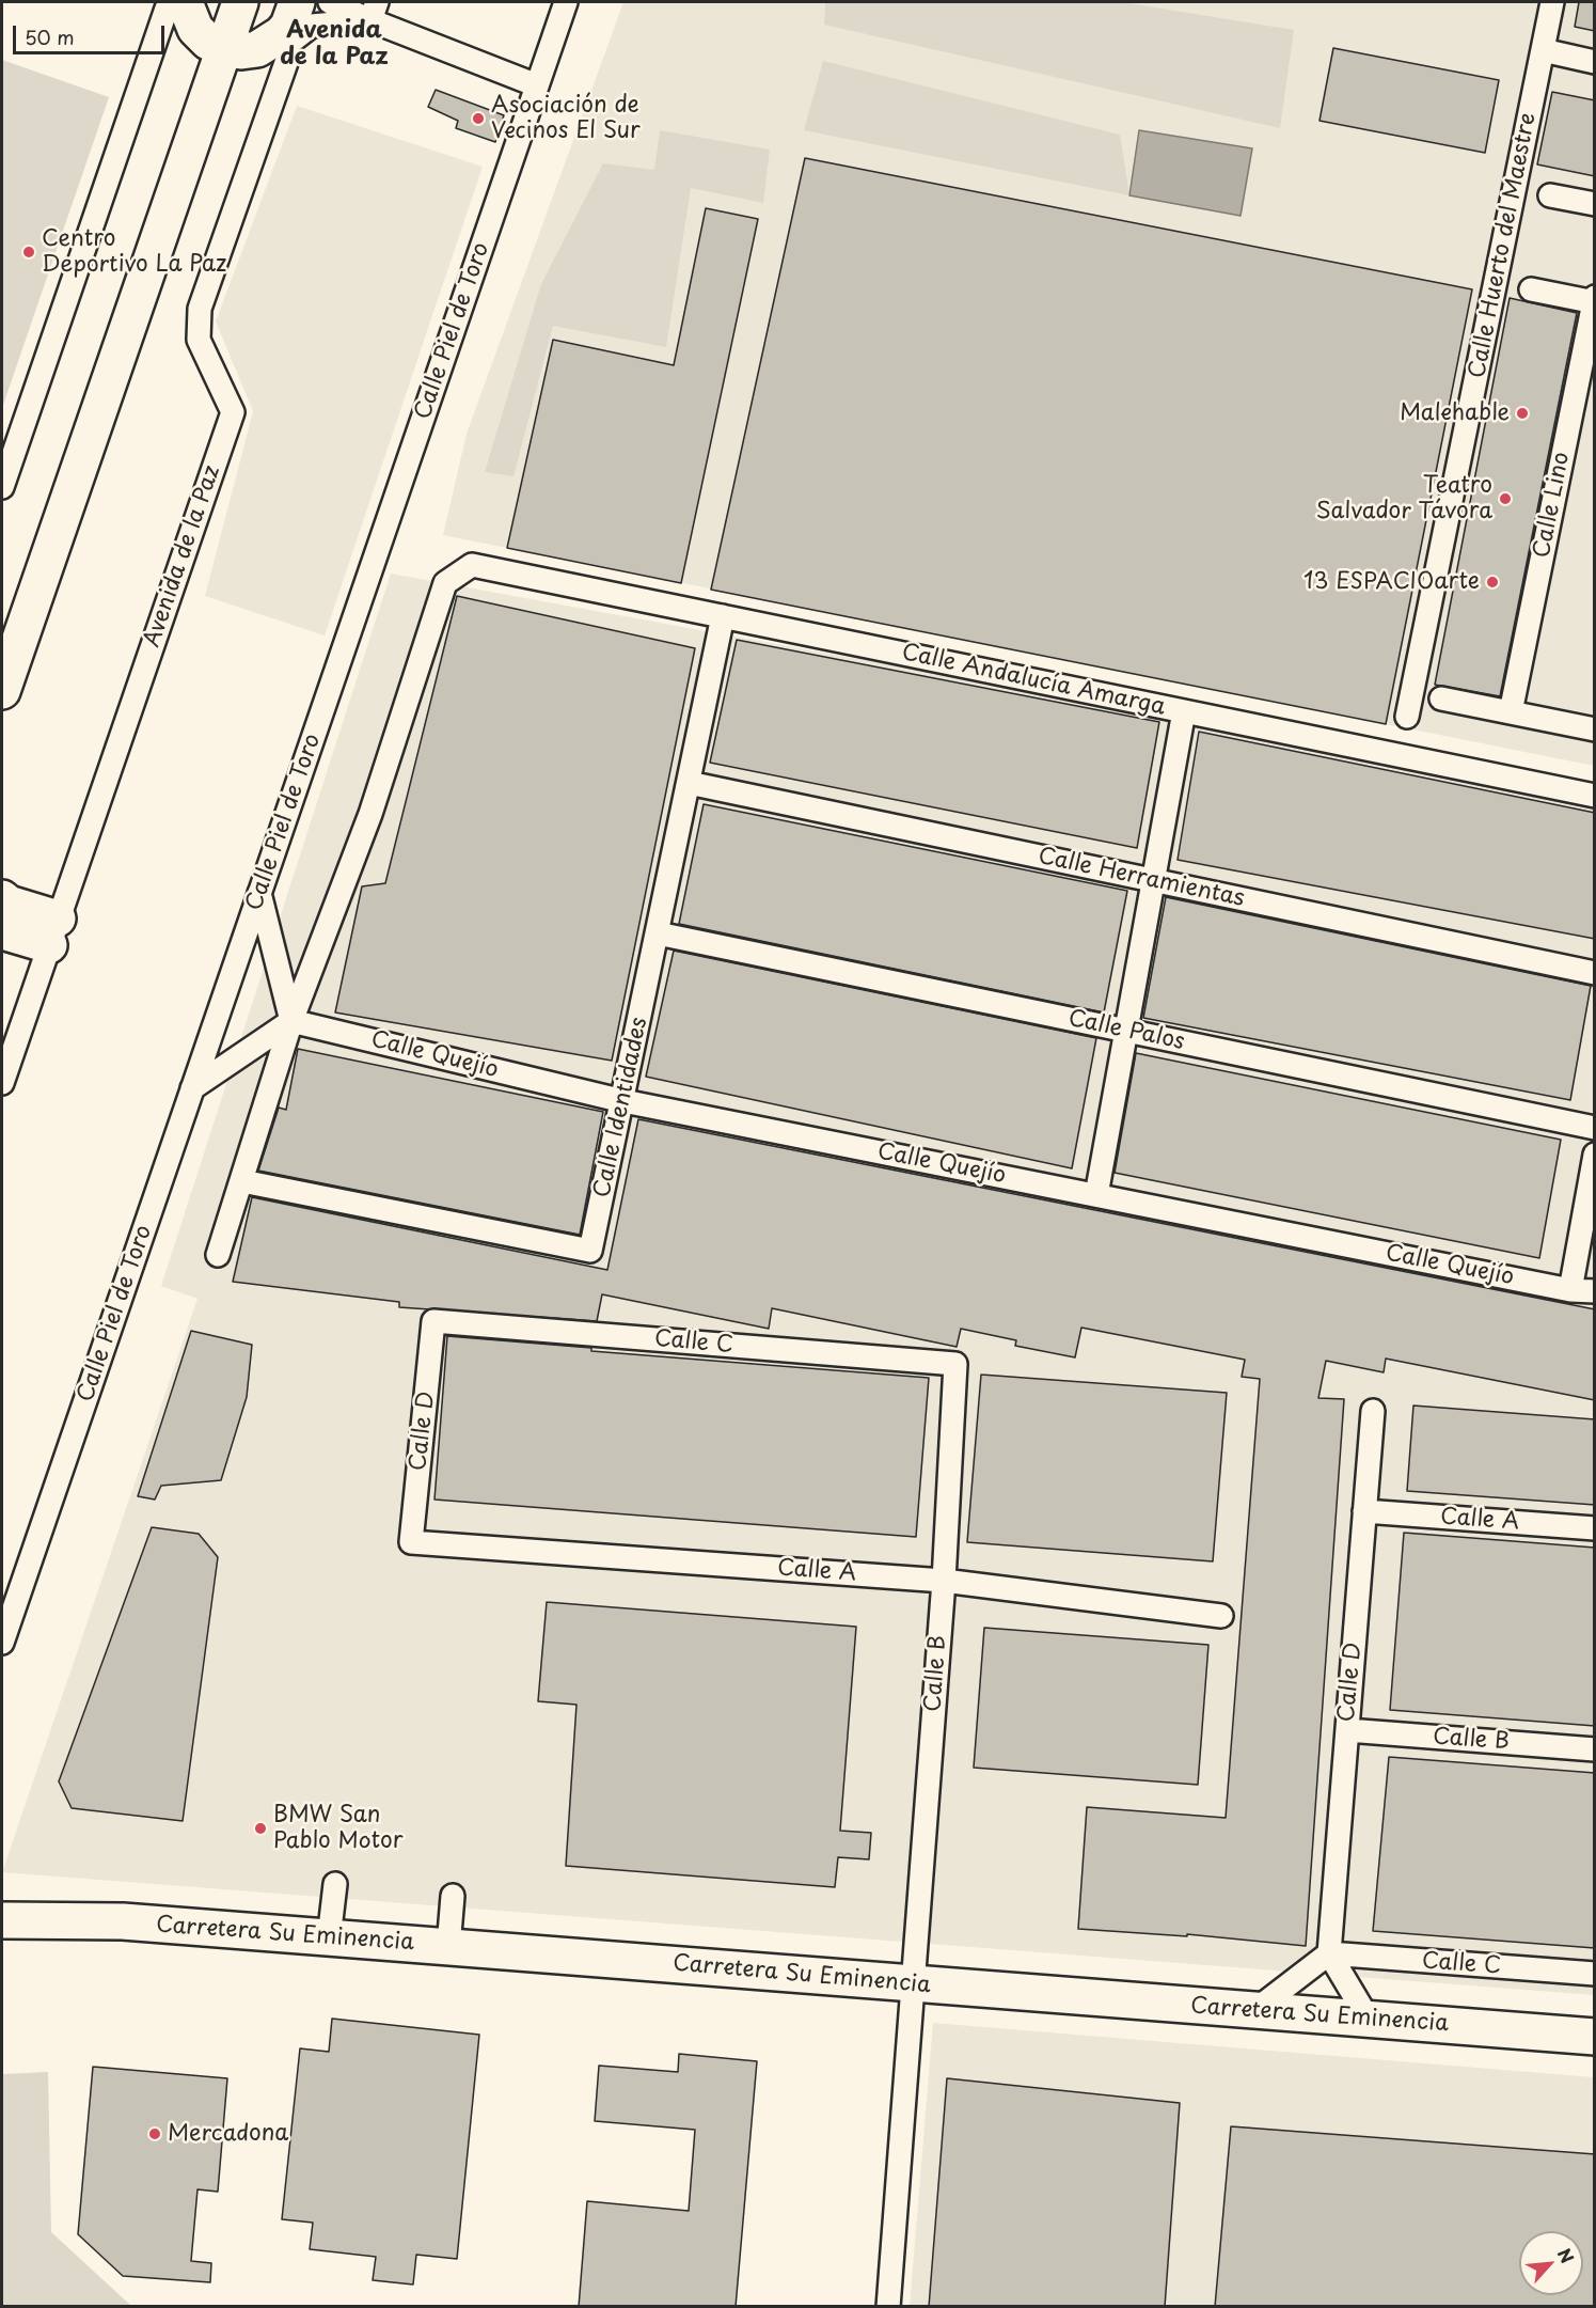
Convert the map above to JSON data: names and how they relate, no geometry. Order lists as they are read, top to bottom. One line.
{"streets":{"main road":["Carretera Su Eminencia"],"street":["Calle Huerto del Maestre","Calle Piel de Toro","Calle Lino","Avenida de la Paz","Calle Andalucía Amarga","Calle Herramientas","Calle Palos","Calle Quejío","Calle Identidades","Calle C","Calle D","Calle A","Calle B"]},"crossings":[["Calle Andalucía Amarga","Calle Quejío"],["Calle Andalucía Amarga","Calle Identidades"],["Calle Herramientas","Calle Identidades"],["Calle Palos","Calle Identidades"],["Calle Quejío","Calle Identidades"],["Calle C","Calle D"],["Calle C","Calle B"],["Calle D","Calle A"],["Calle D","Calle B"],["Calle A","Calle B"],["Calle B","Carretera Su Eminencia"]],"districts":["Avenida de la Paz"],"places":["Asociación de Vecinos El Sur","Centro Deportivo La Paz","Malehable","Teatro Salvador Távora","13 ESPACIOarte","BMW San Pablo Motor","Mercadona"],"scale_bar":"50 m","north":"top right"}
